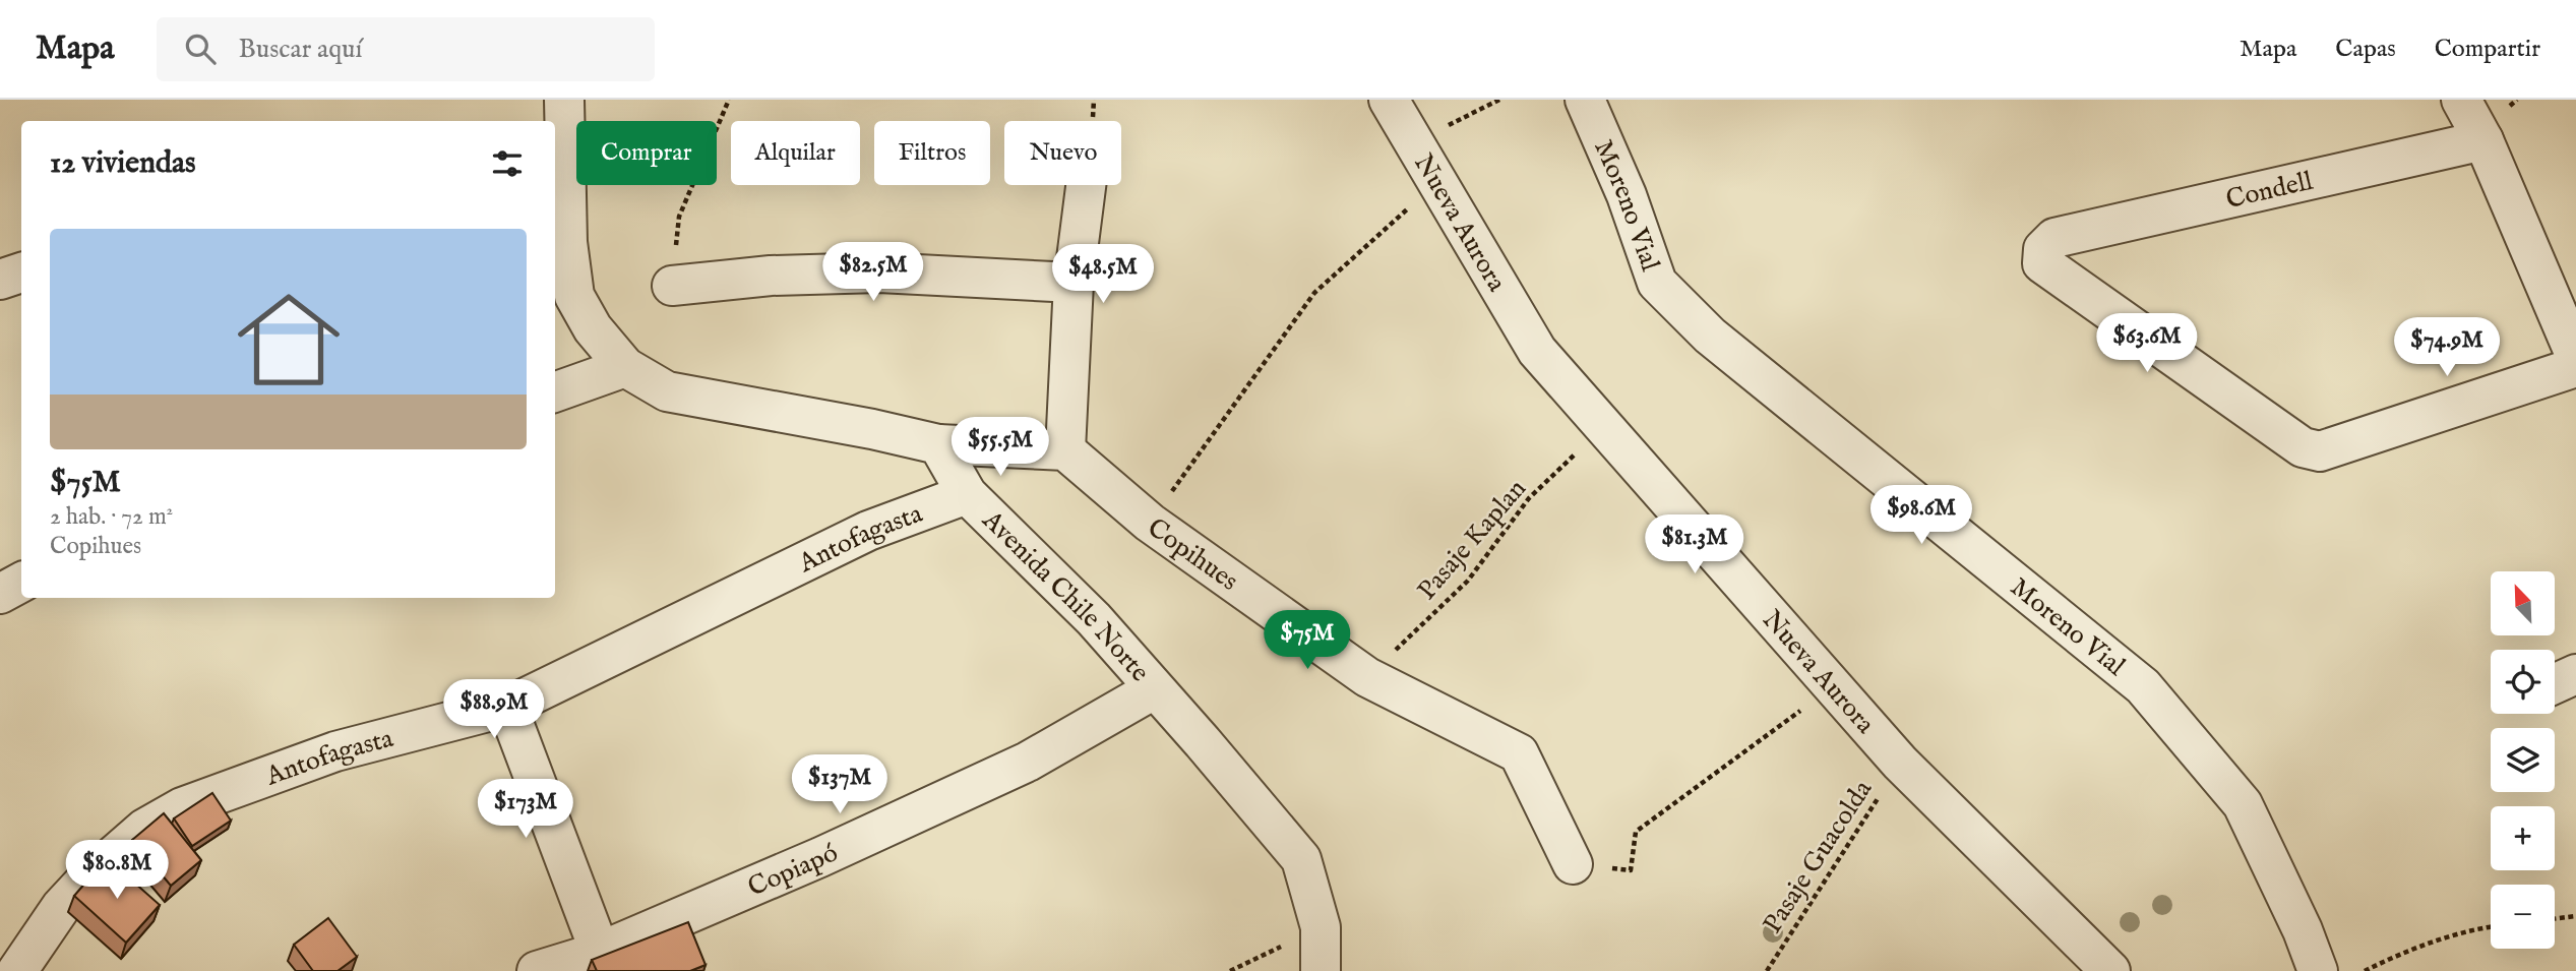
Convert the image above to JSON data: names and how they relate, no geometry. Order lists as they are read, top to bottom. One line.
{"streets":{"street":["Condell","Moreno Vial","Nueva Aurora","Antofagasta","Copihues","Avenida Chile Norte","Copiapó"],"path":["Pasaje Kaplan","Pasaje Guacolda"]},"crossings":[["Nueva Aurora","Pasaje Kaplan"],["Nueva Aurora","Pasaje Guacolda"],["Antofagasta","Avenida Chile Norte"],["Pasaje Kaplan","Copihues"],["Avenida Chile Norte","Copiapó"]],"north":"top left","page":{"header":"Mapa","search":"Buscar aquí","nav":["Mapa","Capas","Compartir"],"chip":["Comprar","Alquilar","Filtros","Nuevo"],"heading":"12 viviendas","list":[{"name":"$75M","note":"2 hab. · 72 m² · Copihues"}],"price":["$82.5M","$48.5M","$63.6M","$74.9M","$55.5M","$98.6M","$81.3M","$75M","$88.9M","$137M","$173M","$80.8M"],"map_buttons":["+","−"]}}
